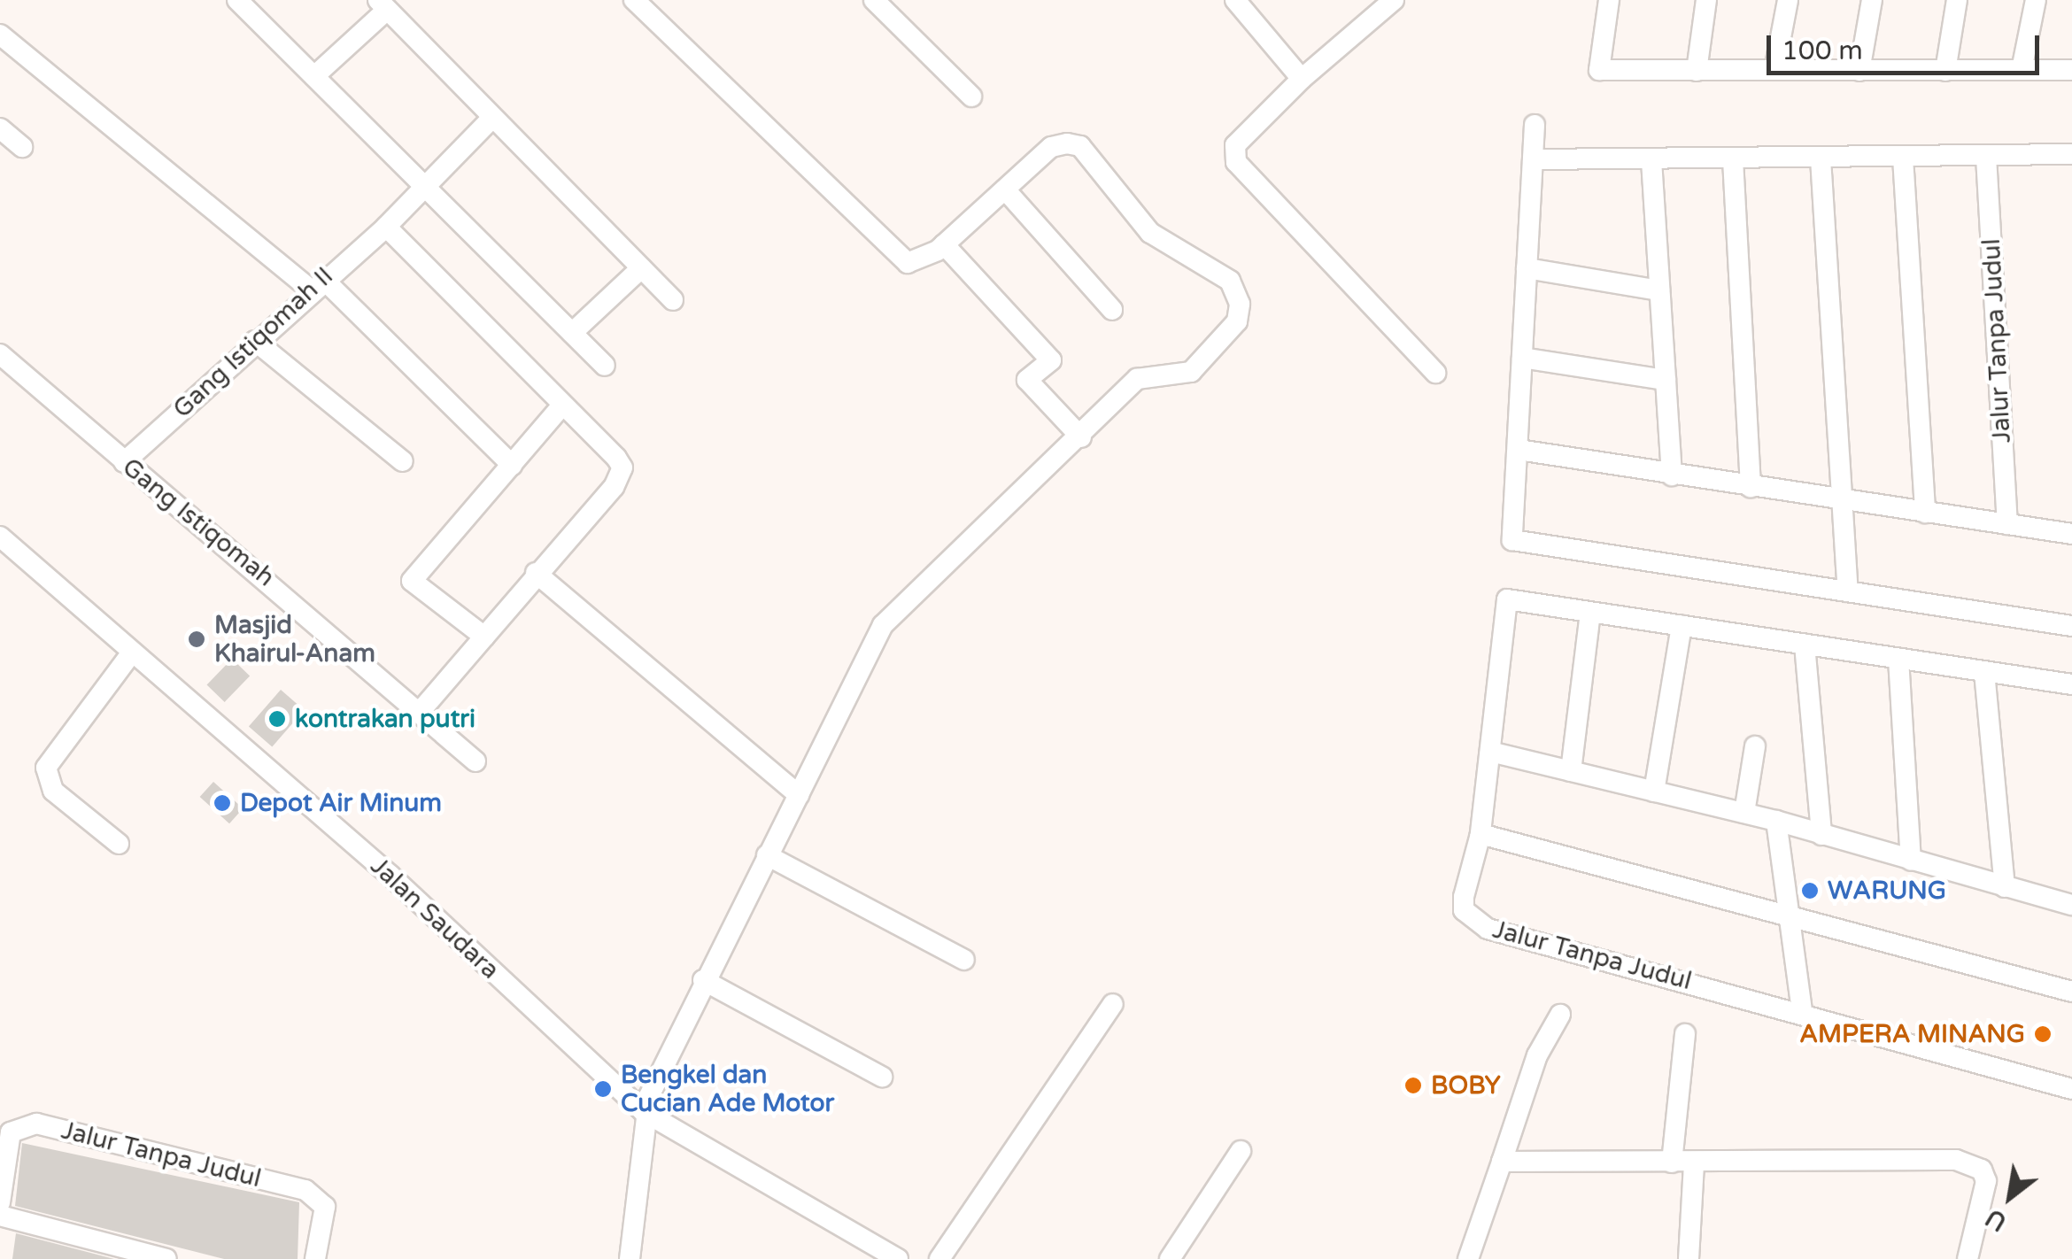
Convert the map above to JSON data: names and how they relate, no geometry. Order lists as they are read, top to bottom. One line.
{"streets":{"street":["Jalur Tanpa Judul","Gang Istiqomah II","Gang Istiqomah","Jalan Saudara"]},"crossings":[["Gang Istiqomah II","Gang Istiqomah"]],"places":["Masjid Khairul-Anam","kontrakan putri","Depot Air Minum","WARUNG","AMPERA MINANG","BOBY","Bengkel dan Cucian Ade Motor"],"scale_bar":"100 m","north":"bottom left"}
